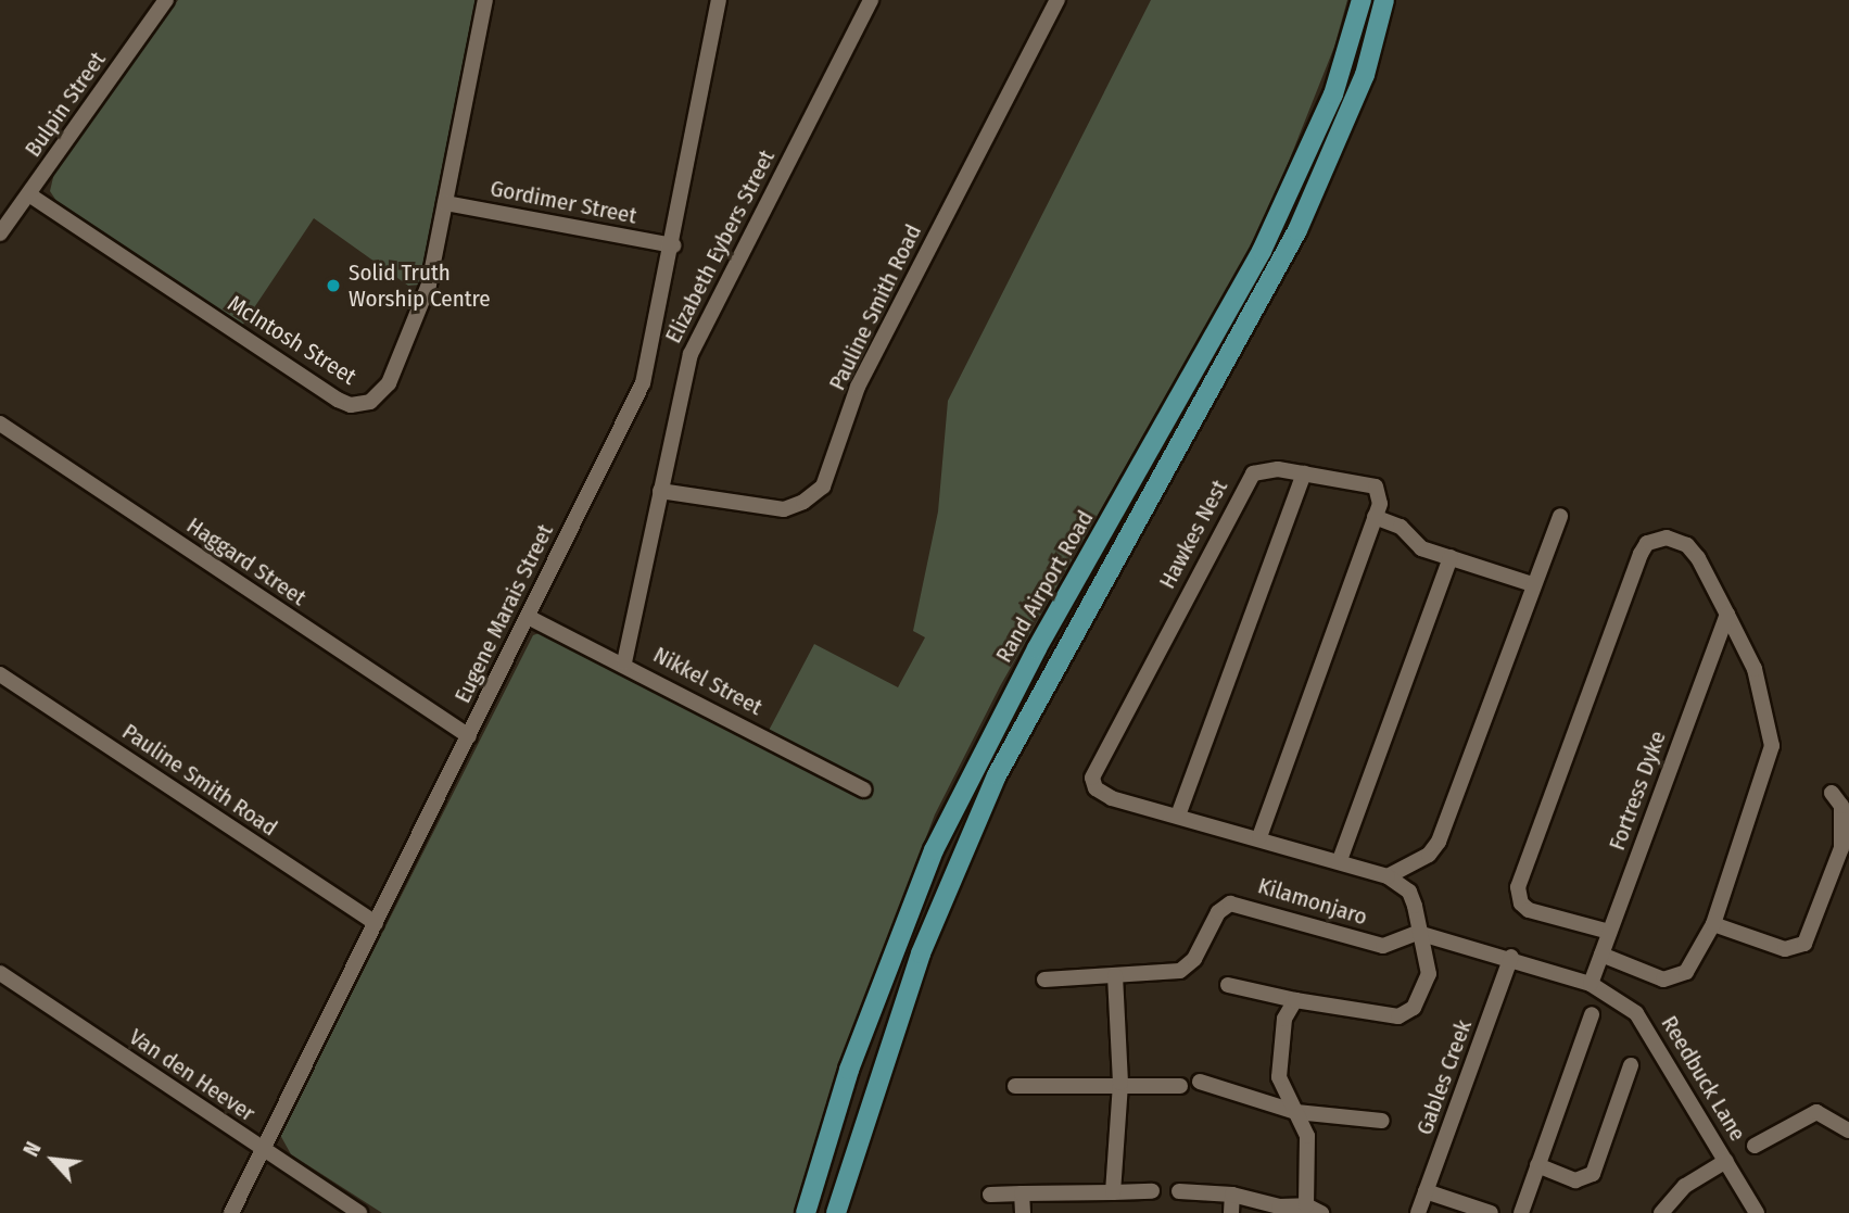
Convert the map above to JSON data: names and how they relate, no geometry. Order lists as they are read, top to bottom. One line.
{"streets":{"main road":["Rand Airport Road"],"street":["Bulpin Street","Gordimer Street","Elizabeth Eybers Street","Pauline Smith Road","McIntosh Street","Hawkes Nest","Haggard Street","Eugene Marais Street","Nikkel Street","Fortress Dyke","Kilamonjaro","Van den Heever","Gables Creek","Reedbuck Lane"]},"crossings":[["Bulpin Street","McIntosh Street"],["Gordimer Street","McIntosh Street"],["Gordimer Street","Eugene Marais Street"],["Elizabeth Eybers Street","Pauline Smith Road"],["Elizabeth Eybers Street","Nikkel Street"],["Pauline Smith Road","Eugene Marais Street"],["Hawkes Nest","Kilamonjaro"],["Hawkes Nest","Reedbuck Lane"],["Haggard Street","Eugene Marais Street"],["Eugene Marais Street","Nikkel Street"],["Eugene Marais Street","Van den Heever"],["Fortress Dyke","Reedbuck Lane"],["Kilamonjaro","Reedbuck Lane"],["Gables Creek","Reedbuck Lane"]],"places":["Solid Truth Worship Centre"],"north":"top left"}
